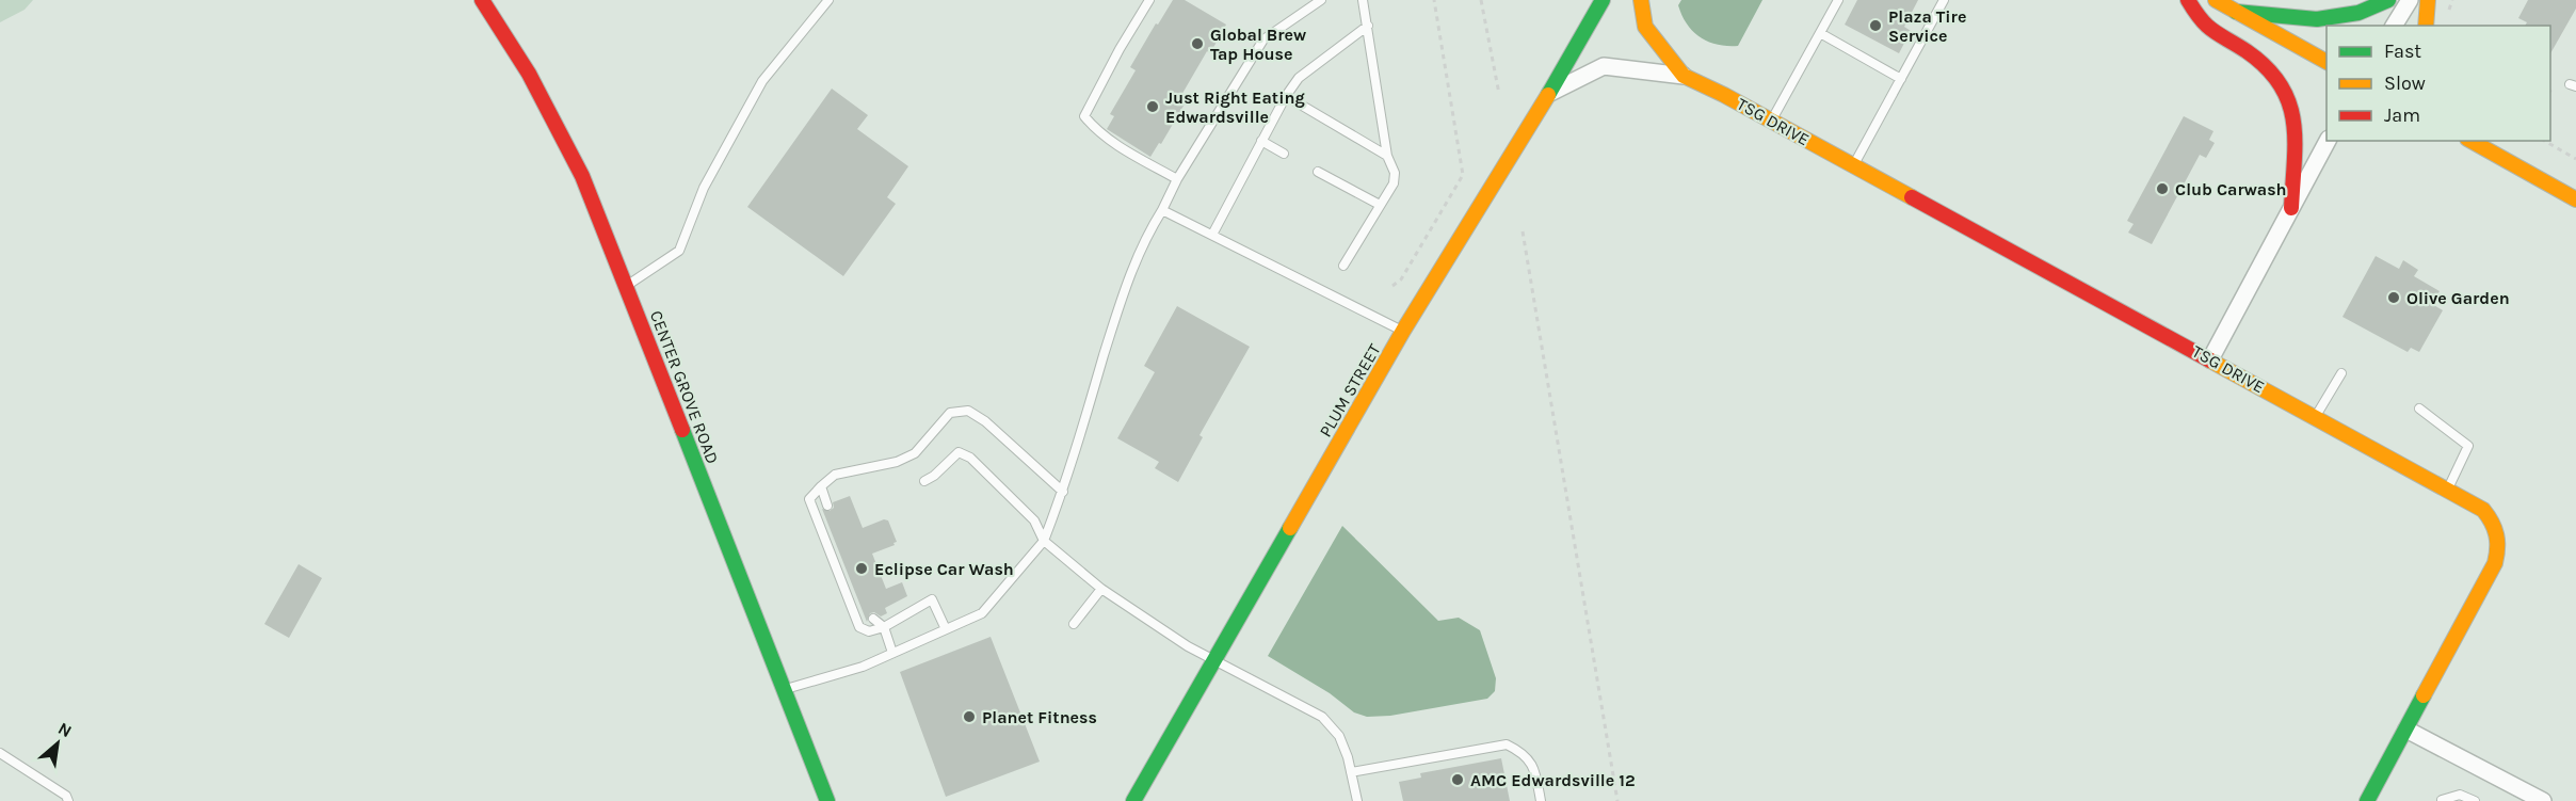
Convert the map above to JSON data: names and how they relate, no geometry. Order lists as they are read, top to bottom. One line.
{"streets":{"street":["TSG DRIVE","CENTER GROVE ROAD","PLUM STREET"]},"crossings":[["TSG DRIVE","PLUM STREET"]],"places":["Plaza Tire Service","Global Brew Tap House","Just Right Eating Edwardsville","Club Carwash","Olive Garden","Eclipse Car Wash","Planet Fitness","AMC Edwardsville 12"],"legend":["Fast","Slow","Jam"],"north":"top right"}
